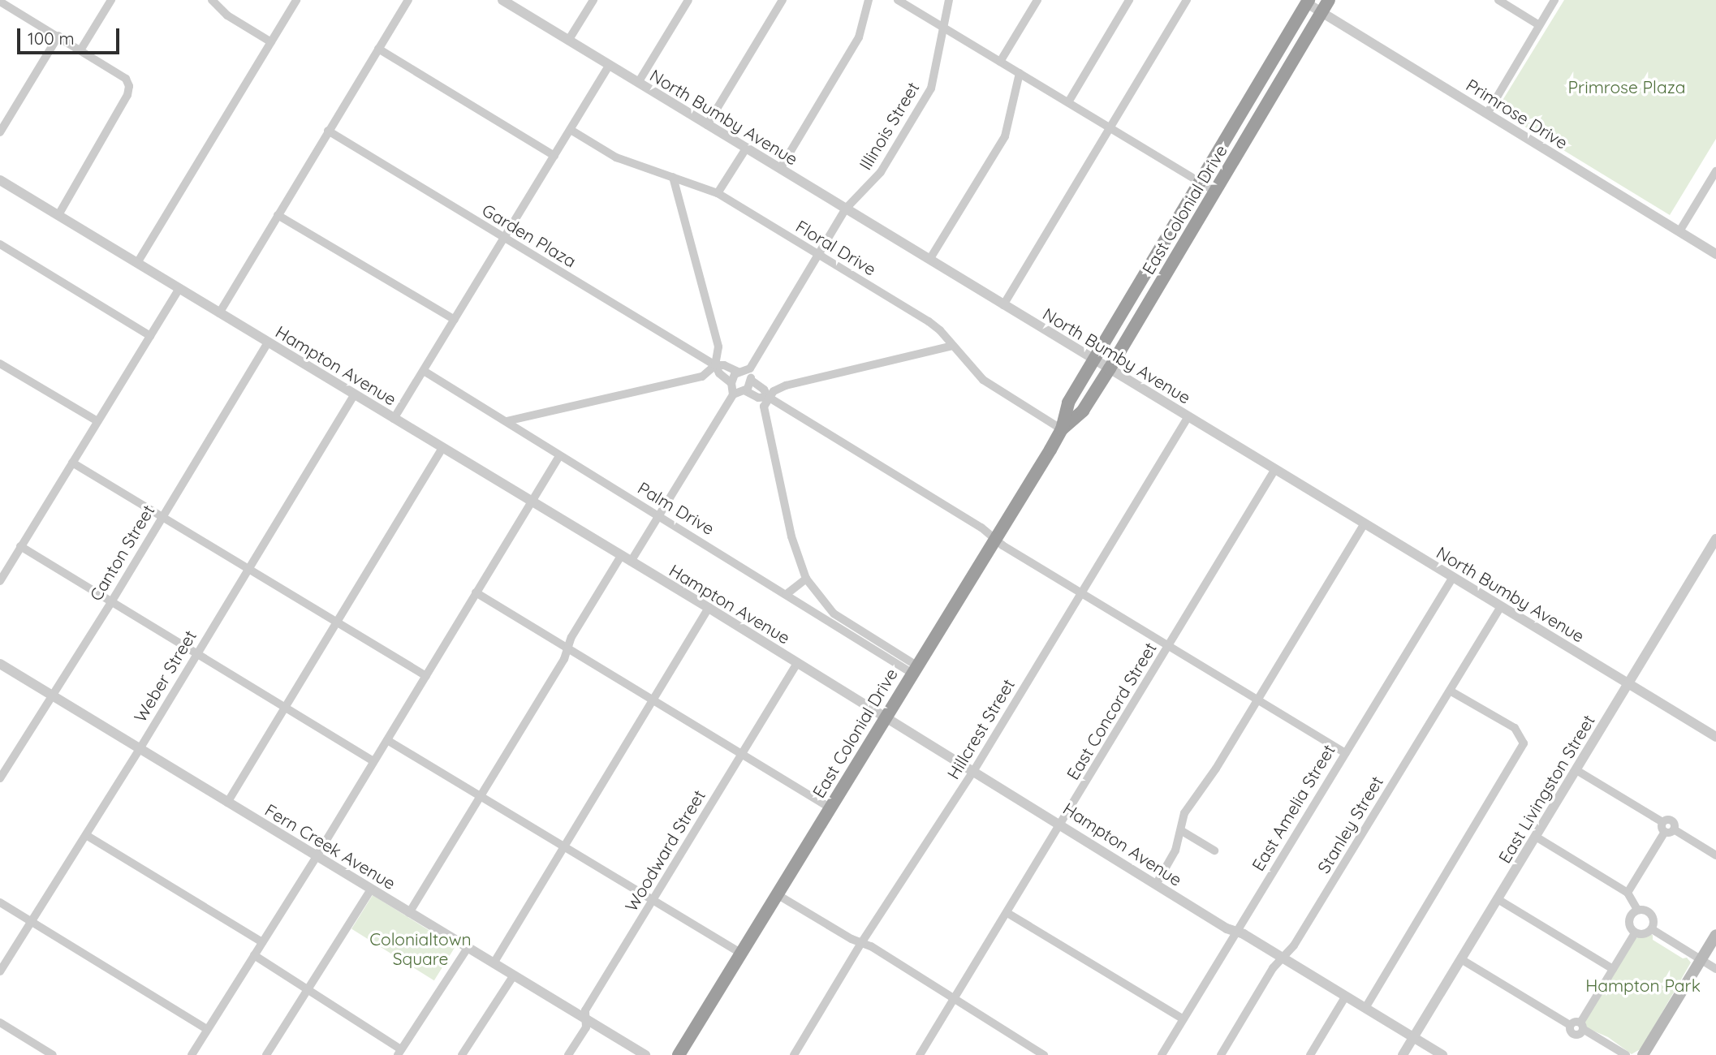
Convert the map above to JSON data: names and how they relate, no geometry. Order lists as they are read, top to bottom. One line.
{"streets":{"highway":["East Colonial Drive"],"street":["Primrose Drive","North Bumby Avenue","Illinois Street","Garden Plaza","Floral Drive","Hampton Avenue","Palm Drive","Canton Street","Weber Street","East Concord Street","Hillcrest Street","East Livingston Street","East Amelia Street","Stanley Street","Fern Creek Avenue","Woodward Street"]},"crossings":[["Primrose Drive","East Colonial Drive"],["North Bumby Avenue","Illinois Street"],["North Bumby Avenue","East Colonial Drive"],["North Bumby Avenue","East Concord Street"],["North Bumby Avenue","Hillcrest Street"],["North Bumby Avenue","East Livingston Street"],["North Bumby Avenue","East Amelia Street"],["North Bumby Avenue","Stanley Street"],["Illinois Street","Garden Plaza"],["Illinois Street","Floral Drive"],["East Colonial Drive","Garden Plaza"],["East Colonial Drive","Floral Drive"],["East Colonial Drive","Hampton Avenue"],["East Colonial Drive","Palm Drive"],["Garden Plaza","East Concord Street"],["Garden Plaza","Hillcrest Street"],["Garden Plaza","East Amelia Street"],["Hampton Avenue","Canton Street"],["Hampton Avenue","Weber Street"],["Hampton Avenue","East Concord Street"],["Hampton Avenue","Hillcrest Street"],["Hampton Avenue","East Livingston Street"],["Hampton Avenue","East Amelia Street"],["Hampton Avenue","Stanley Street"],["Hampton Avenue","Woodward Street"],["Canton Street","Fern Creek Avenue"],["Weber Street","Fern Creek Avenue"],["Fern Creek Avenue","Woodward Street"]],"parks":["Primrose Plaza","Colonialtown Square","Hampton Park"],"scale_bar":"100 m"}
